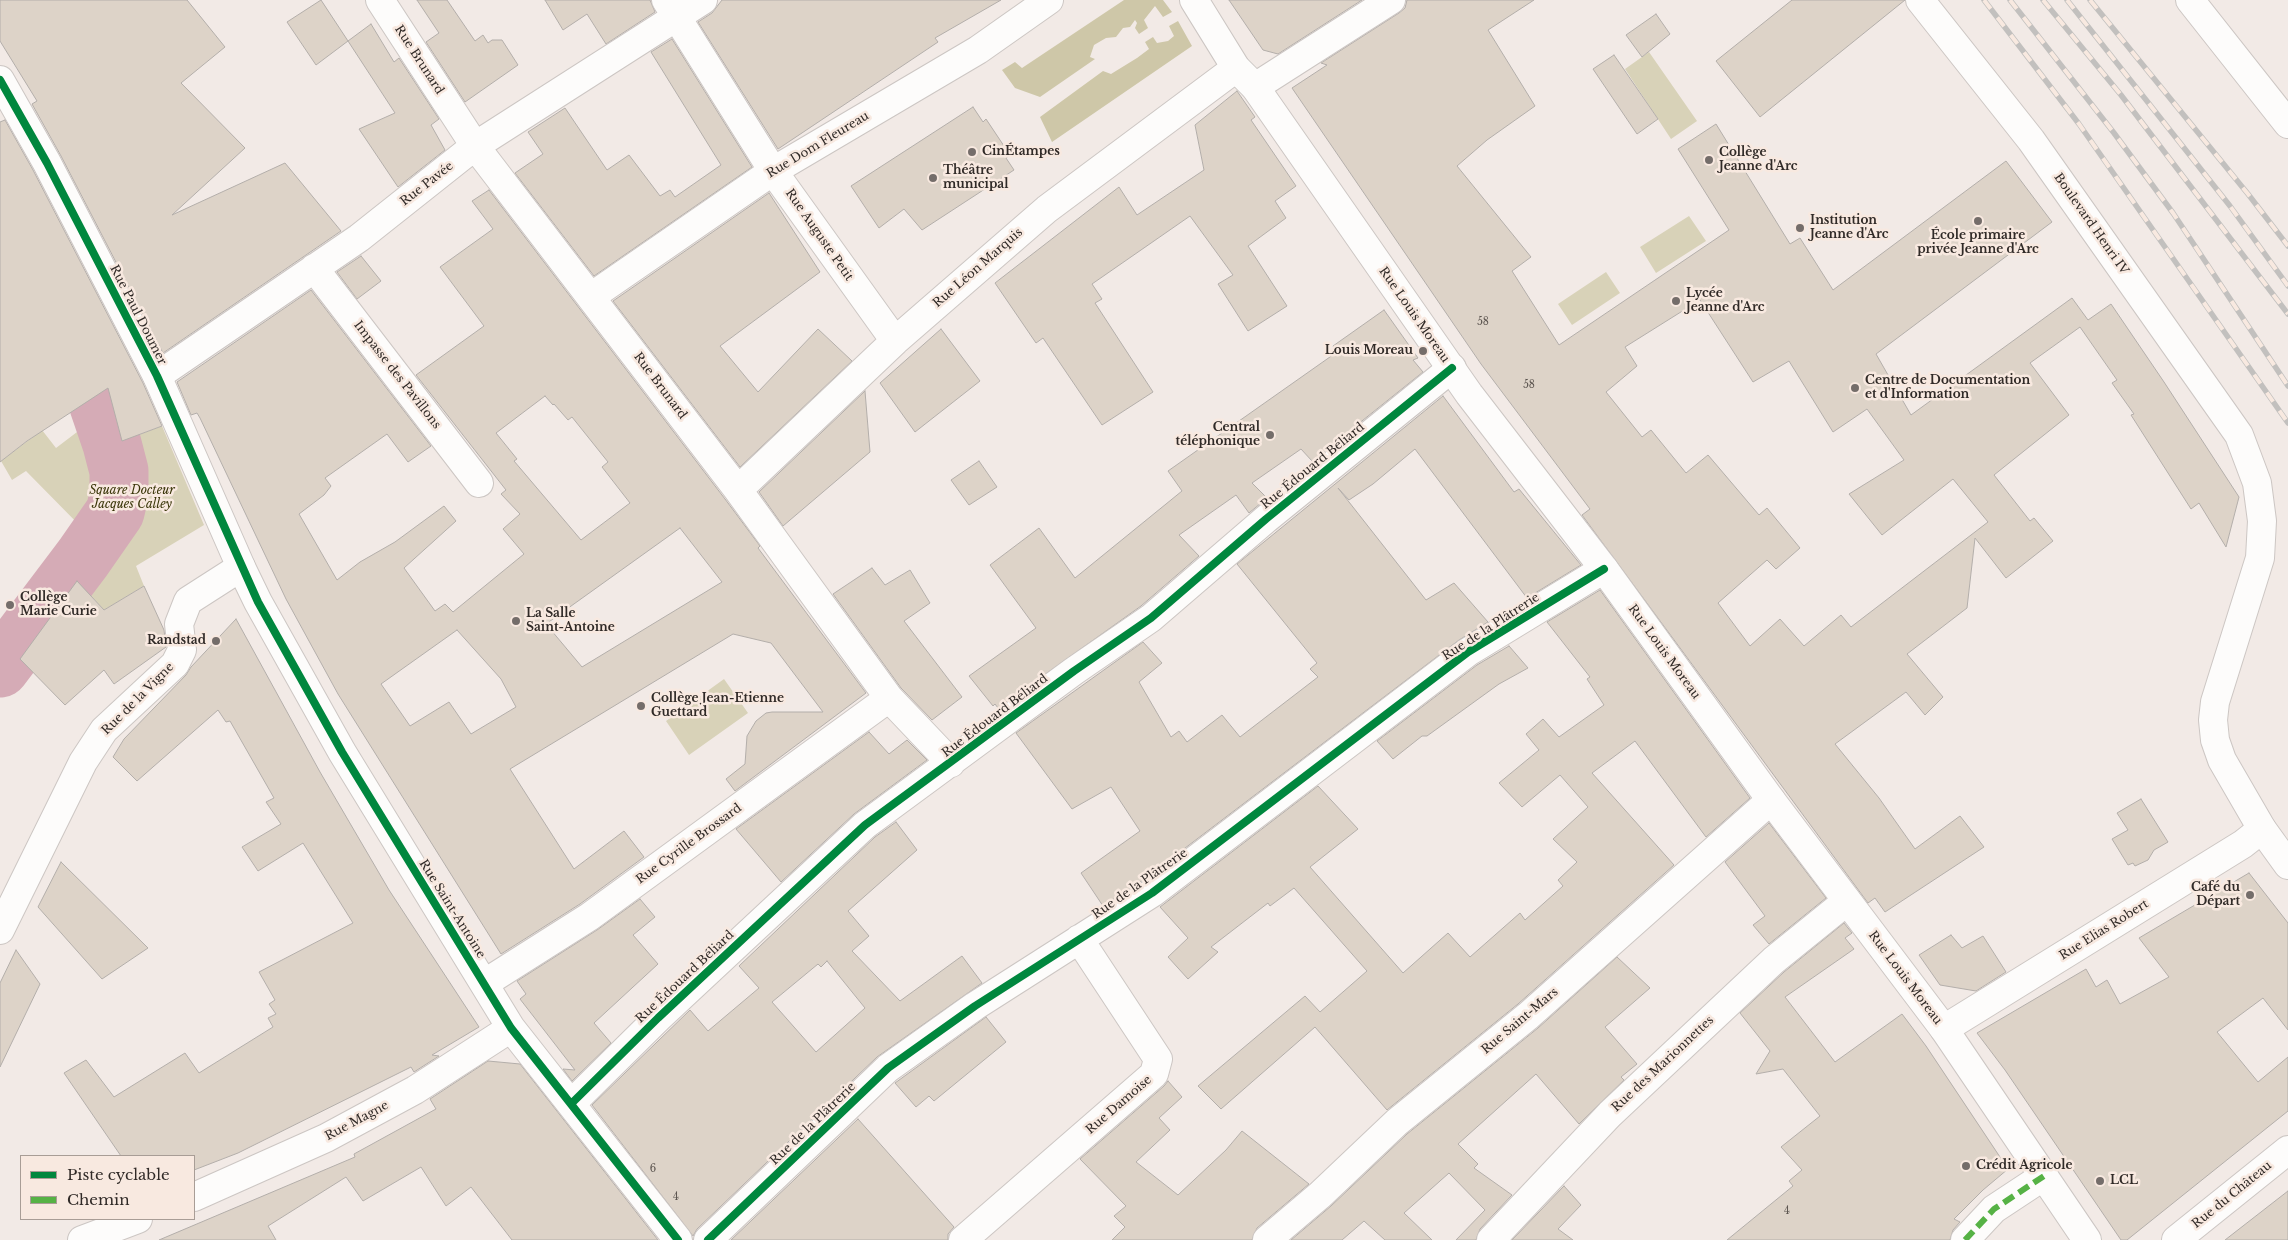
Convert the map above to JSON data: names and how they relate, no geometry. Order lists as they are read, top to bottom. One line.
{"streets":{"street":["Rue Brunard","Rue Dom Fleureau","Rue Pavée","Boulevard Henri IV","Rue Auguste Petit","Rue Léon Marquis","Rue Paul Doumer","Rue Louis Moreau","Impasse des Pavillons","Rue Édouard Béliard","Rue de la Plâtrerie","Rue de la Vigne","Rue Cyrille Brossard","Rue Saint-Antoine","Rue Elias Robert","Rue Saint-Mars","Rue des Marionnettes","Rue Damoise","Rue Magne","Rue du Château"]},"crossings":[["Rue Brunard","Rue Dom Fleureau"],["Rue Brunard","Rue Pavée"],["Rue Brunard","Rue Léon Marquis"],["Rue Brunard","Rue Édouard Béliard"],["Rue Brunard","Rue Cyrille Brossard"],["Rue Dom Fleureau","Rue Auguste Petit"],["Rue Pavée","Rue Auguste Petit"],["Rue Pavée","Rue Paul Doumer"],["Rue Pavée","Impasse des Pavillons"],["Boulevard Henri IV","Rue Elias Robert"],["Rue Auguste Petit","Rue Léon Marquis"],["Rue Léon Marquis","Rue Louis Moreau"],["Rue Paul Doumer","Rue de la Vigne"],["Rue Paul Doumer","Rue Saint-Antoine"],["Rue Louis Moreau","Rue Édouard Béliard"],["Rue Louis Moreau","Rue de la Plâtrerie"],["Rue Louis Moreau","Rue Elias Robert"],["Rue Louis Moreau","Rue Saint-Mars"],["Rue Louis Moreau","Rue des Marionnettes"],["Rue Édouard Béliard","Rue Saint-Antoine"],["Rue de la Plâtrerie","Rue Damoise"],["Rue de la Vigne","Rue Saint-Antoine"],["Rue Cyrille Brossard","Rue Saint-Antoine"],["Rue Saint-Antoine","Rue Magne"]],"parks":["Square Docteur Jacques Calley"],"places":["CinÉtampes","Collège Jeanne d'Arc","Théâtre municipal","École primaire privée Jeanne d'Arc","Institution Jeanne d'Arc","Lycée Jeanne d'Arc","Louis Moreau","Centre de Documentation et d'Information","Central téléphonique","Collège Marie Curie","La Salle Saint-Antoine","Randstad","Collège Jean-Etienne Guettard","Café du Départ","Crédit Agricole","LCL"],"house_numbers":["58","58","6","4","4"],"legend":["Piste cyclable","Chemin"]}
